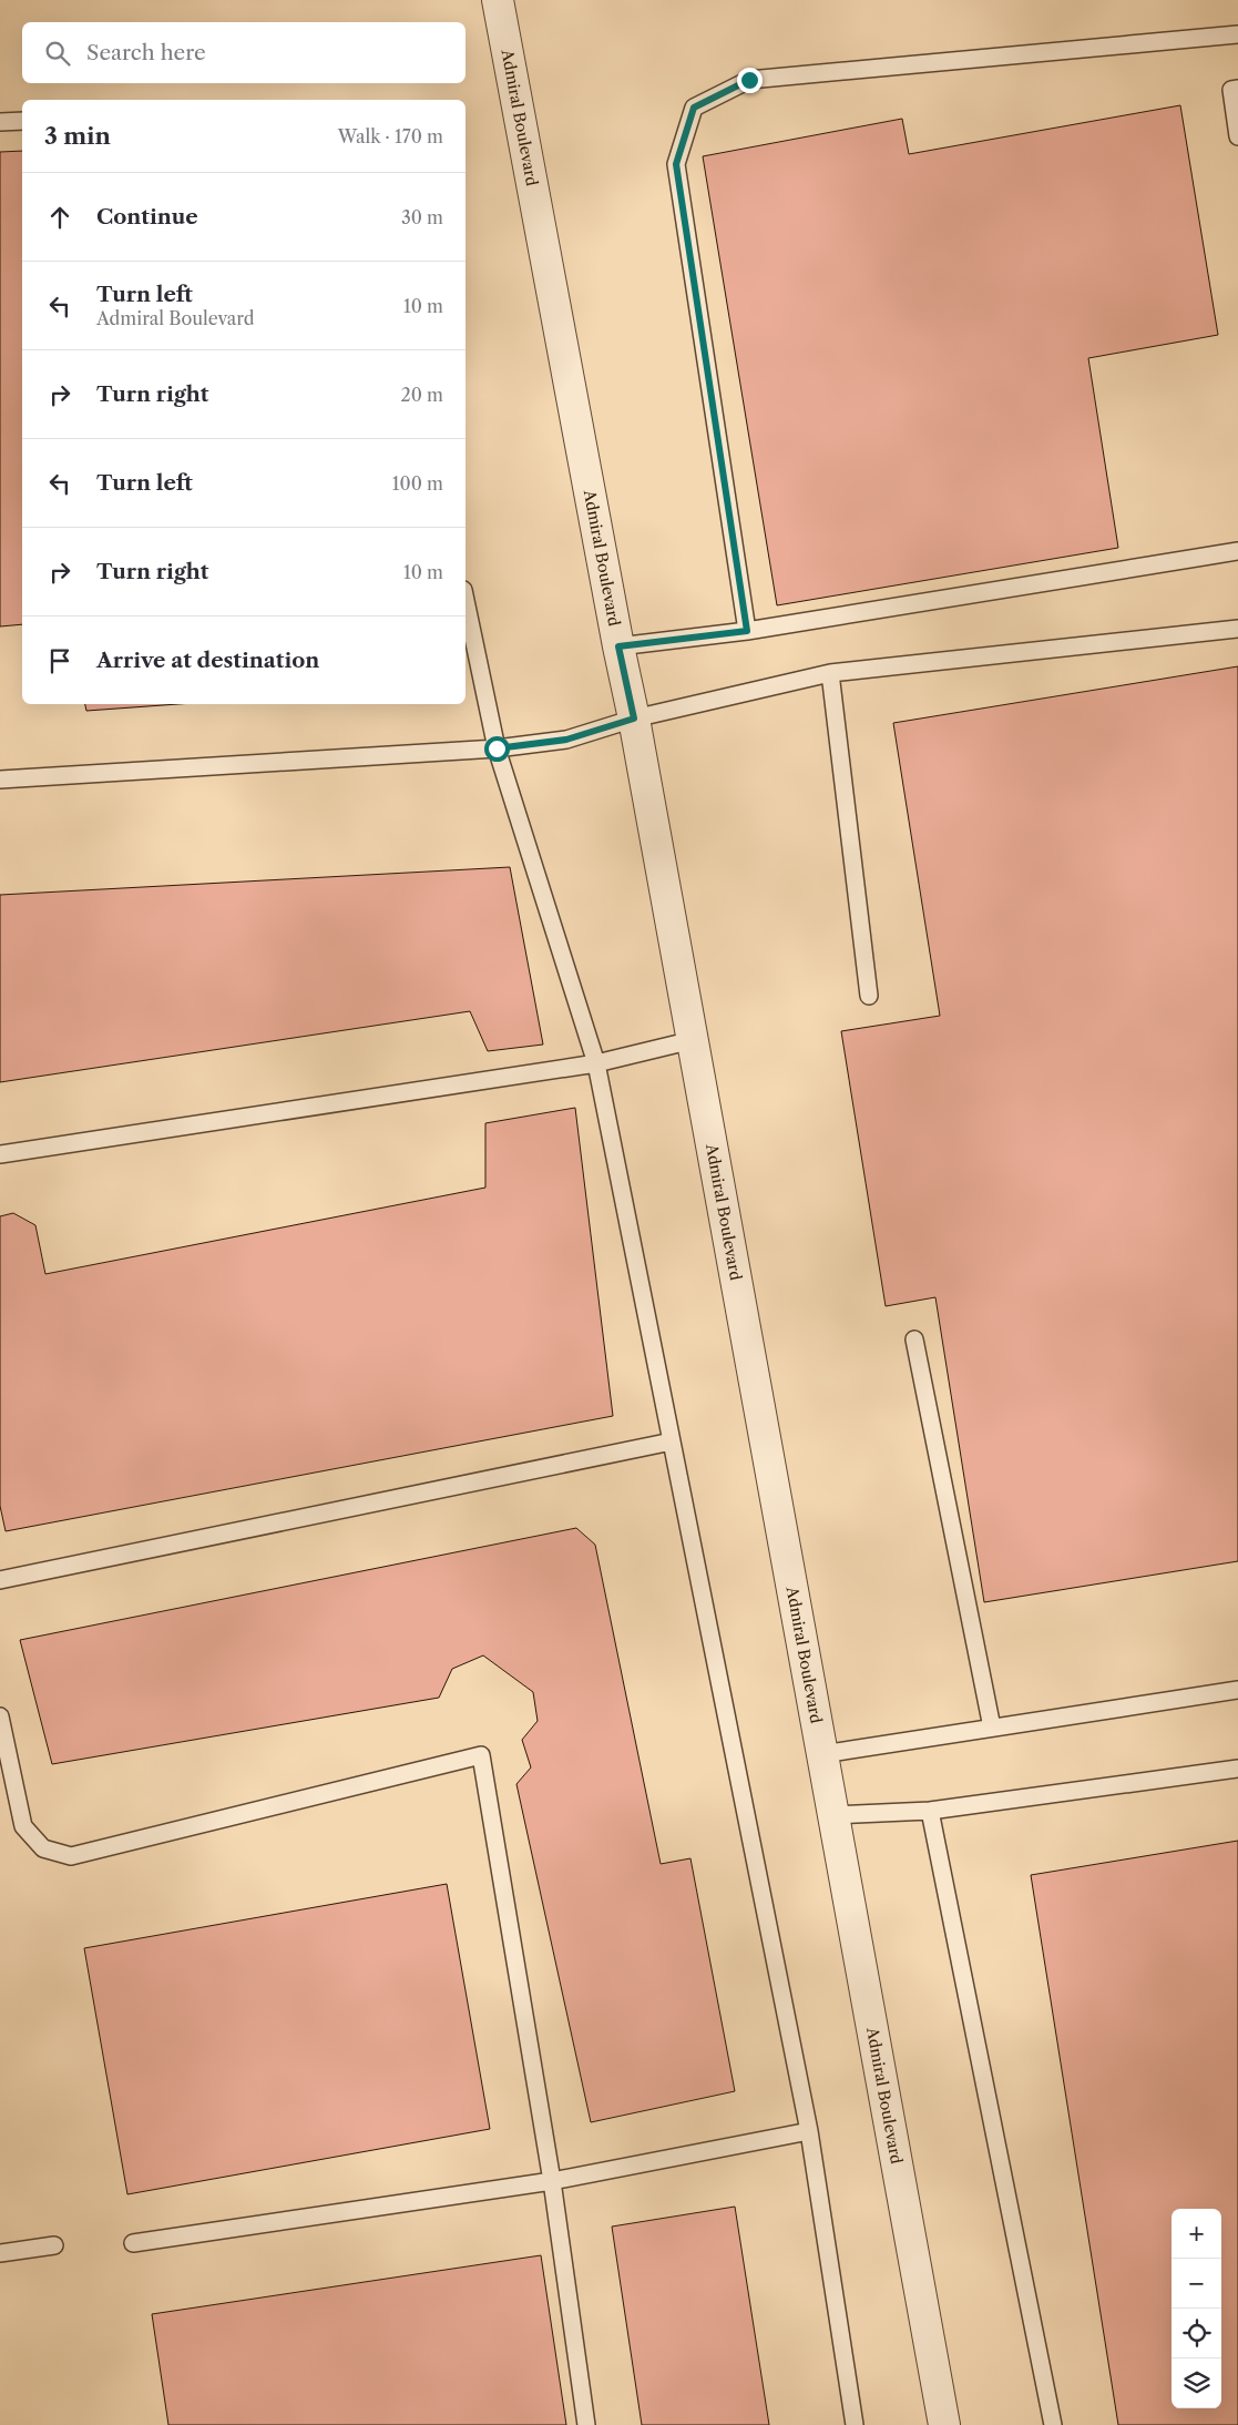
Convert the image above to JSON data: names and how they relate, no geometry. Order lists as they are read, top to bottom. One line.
{"streets":{"street":["Admiral Boulevard"]},"page":{"search":"Search here","heading":["3 min","Walk · 170 m"],"list":[["Continue","30 m"],["Turn left","Admiral Boulevard","10 m"],["Turn right","20 m"],["Turn left","100 m"],["Turn right","10 m"],"Arrive at destination"],"map_buttons":["+","−"]}}
